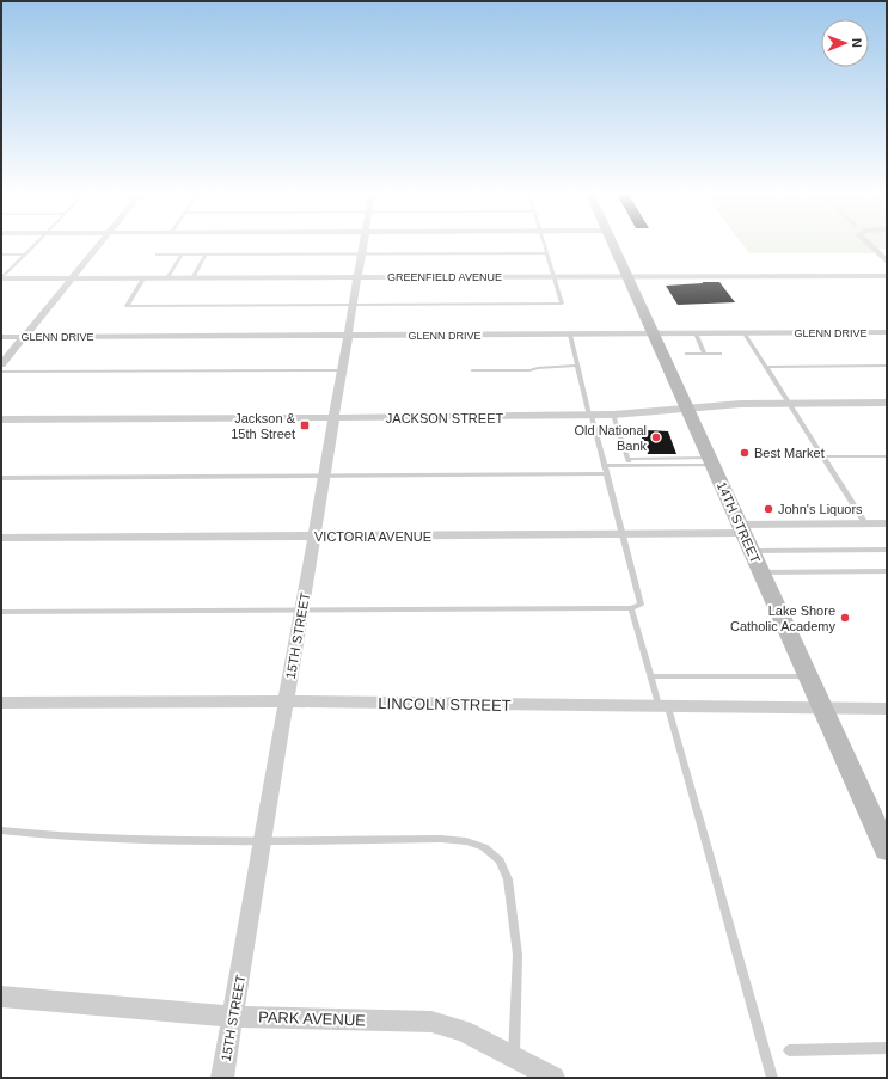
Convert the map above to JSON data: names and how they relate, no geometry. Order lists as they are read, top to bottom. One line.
{"streets":{"street":["GREENFIELD AVENUE","GLENN DRIVE","JACKSON STREET","14TH STREET","VICTORIA AVENUE","15TH STREET","LINCOLN STREET","PARK AVENUE"]},"crossings":[["GREENFIELD AVENUE","14TH STREET"],["GREENFIELD AVENUE","15TH STREET"],["GLENN DRIVE","14TH STREET"],["GLENN DRIVE","15TH STREET"],["JACKSON STREET","14TH STREET"],["JACKSON STREET","15TH STREET"],["14TH STREET","VICTORIA AVENUE"],["14TH STREET","LINCOLN STREET"],["VICTORIA AVENUE","15TH STREET"],["15TH STREET","LINCOLN STREET"],["15TH STREET","PARK AVENUE"]],"places":{"transit":["Jackson & 15th Street"],"other":["Old National Bank","Best Market","John's Liquors","Lake Shore Catholic Academy"]},"north":"right"}
